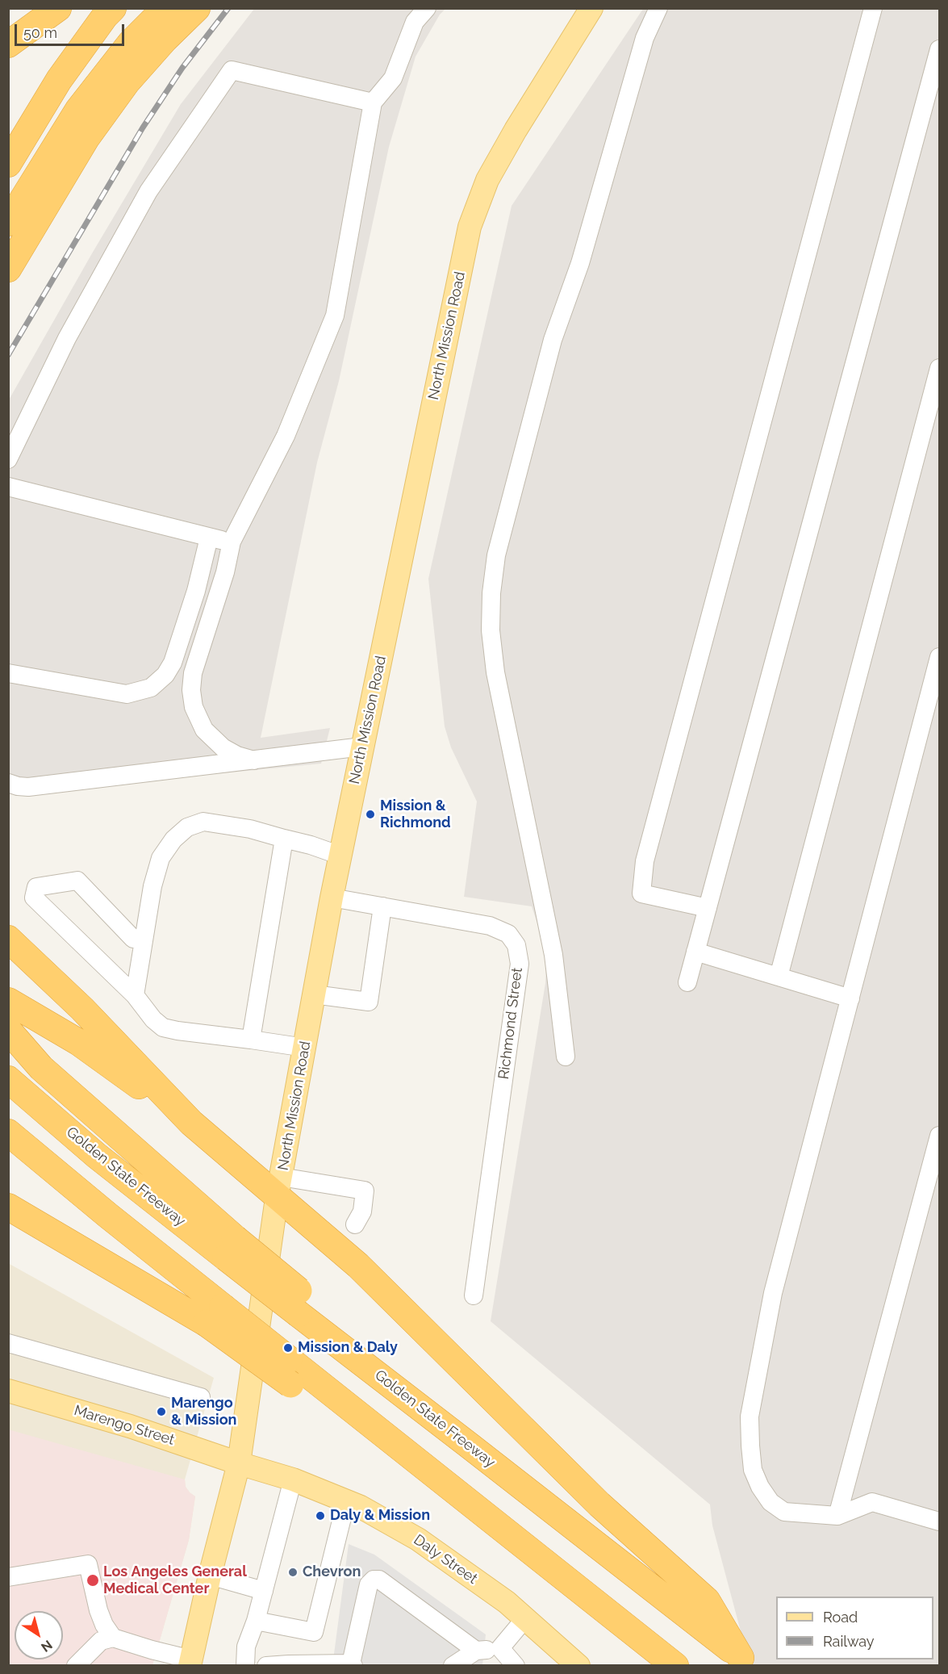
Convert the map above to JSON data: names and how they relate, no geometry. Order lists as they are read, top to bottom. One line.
{"streets":{"highway":["Golden State Freeway"],"main road":["North Mission Road","Marengo Street","Daly Street"],"street":["Richmond Street"]},"crossings":[["North Mission Road","Richmond Street"],["North Mission Road","Marengo Street"],["North Mission Road","Daly Street"],["Marengo Street","Daly Street"]],"places":["Mission & Richmond","Mission & Daly","Marengo & Mission","Daly & Mission","Chevron","Los Angeles General Medical Center"],"legend":["Road","Railway"],"scale_bar":"50 m","north":"bottom right"}
